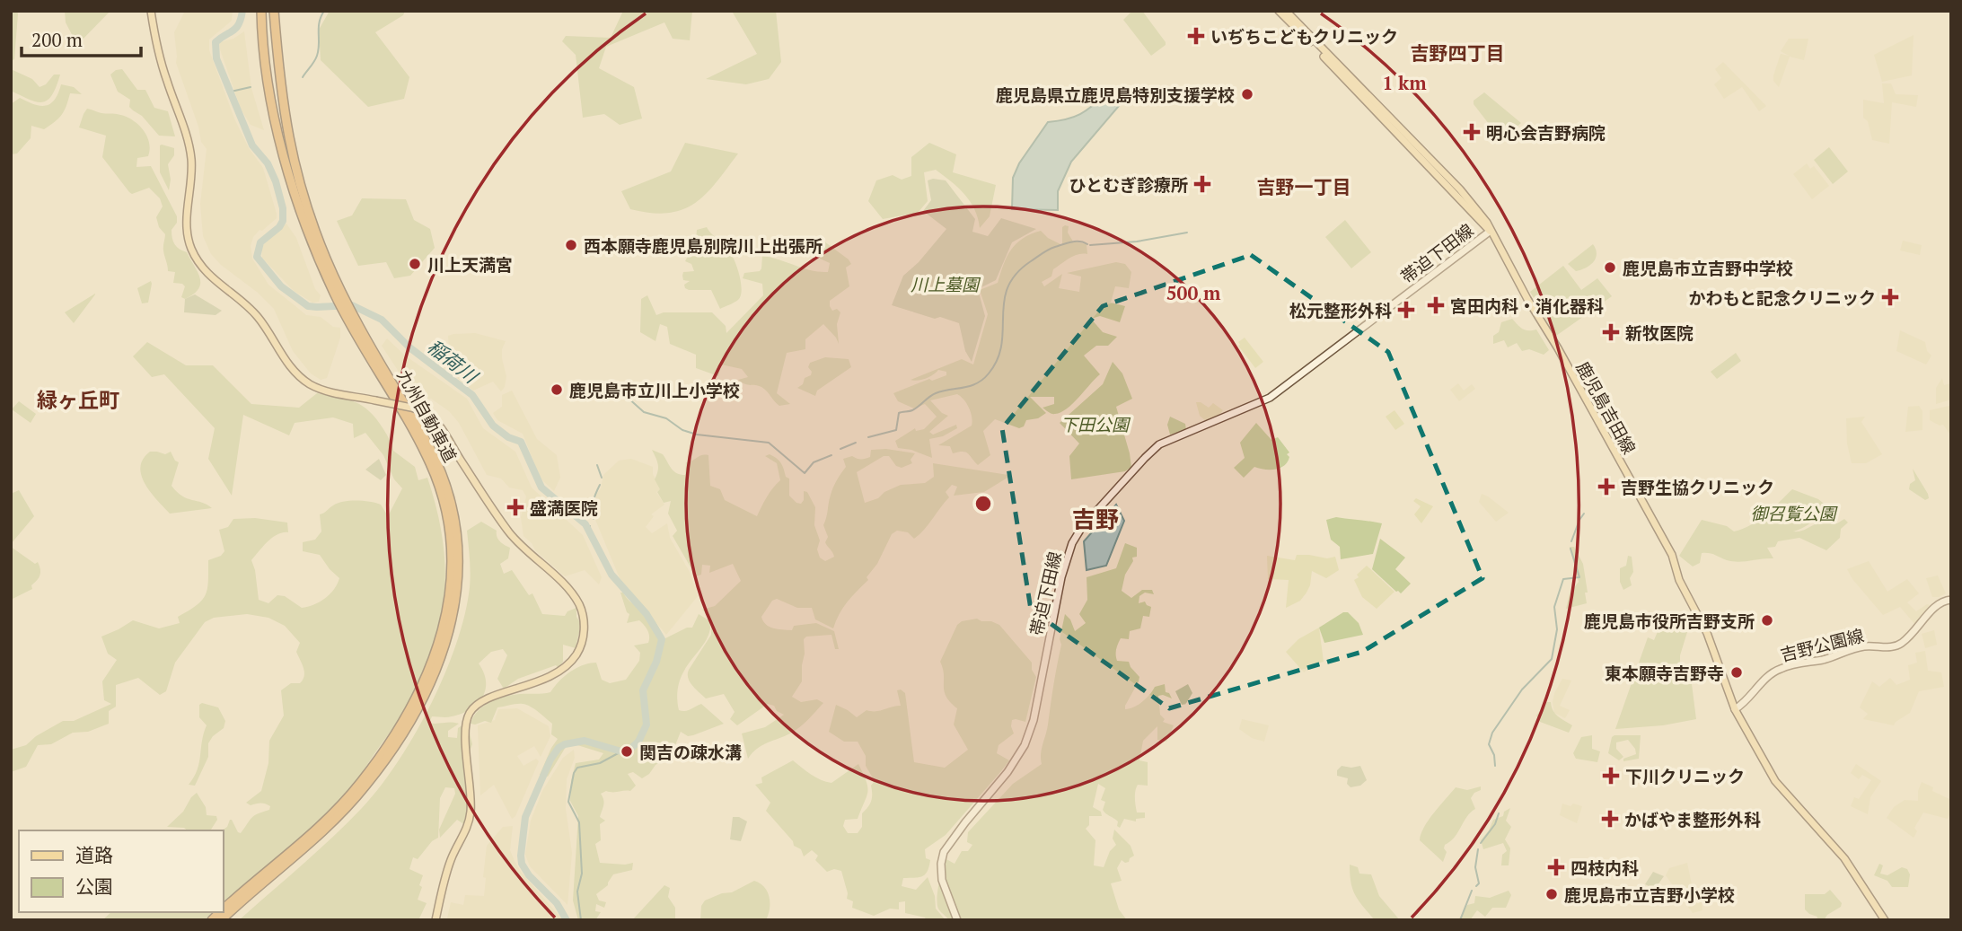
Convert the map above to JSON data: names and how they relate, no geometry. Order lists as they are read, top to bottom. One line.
{"streets":{"highway":["九州自動車道"],"main road":["帯迫下田線","鹿児島吉田線","吉野公園線"]},"crossings":[["帯迫下田線","鹿児島吉田線"],["鹿児島吉田線","吉野公園線"]],"districts":["吉野四丁目","吉野一丁目","緑ヶ丘町","吉野"],"water":["稲荷川"],"parks":["川上墓園","下田公園","御召覧公園"],"places":{"health":["いぢちこどもクリニック","明心会吉野病院","ひとむぎ診療所","かわもと記念クリニック","宮田内科・消化器科","松元整形外科","新牧医院","吉野生協クリニック","盛満医院","下川クリニック","かばやま整形外科","四枝内科"],"other":["鹿児島県立鹿児島特別支援学校","西本願寺鹿児島別院川上出張所","川上天満宮","鹿児島市立吉野中学校","鹿児島市立川上小学校","鹿児島市役所吉野支所","東本願寺吉野寺","関吉の疎水溝","鹿児島市立吉野小学校"]},"legend":["道路","公園"],"scale_bar":"200 m","rings":["1 km","500 m"]}
